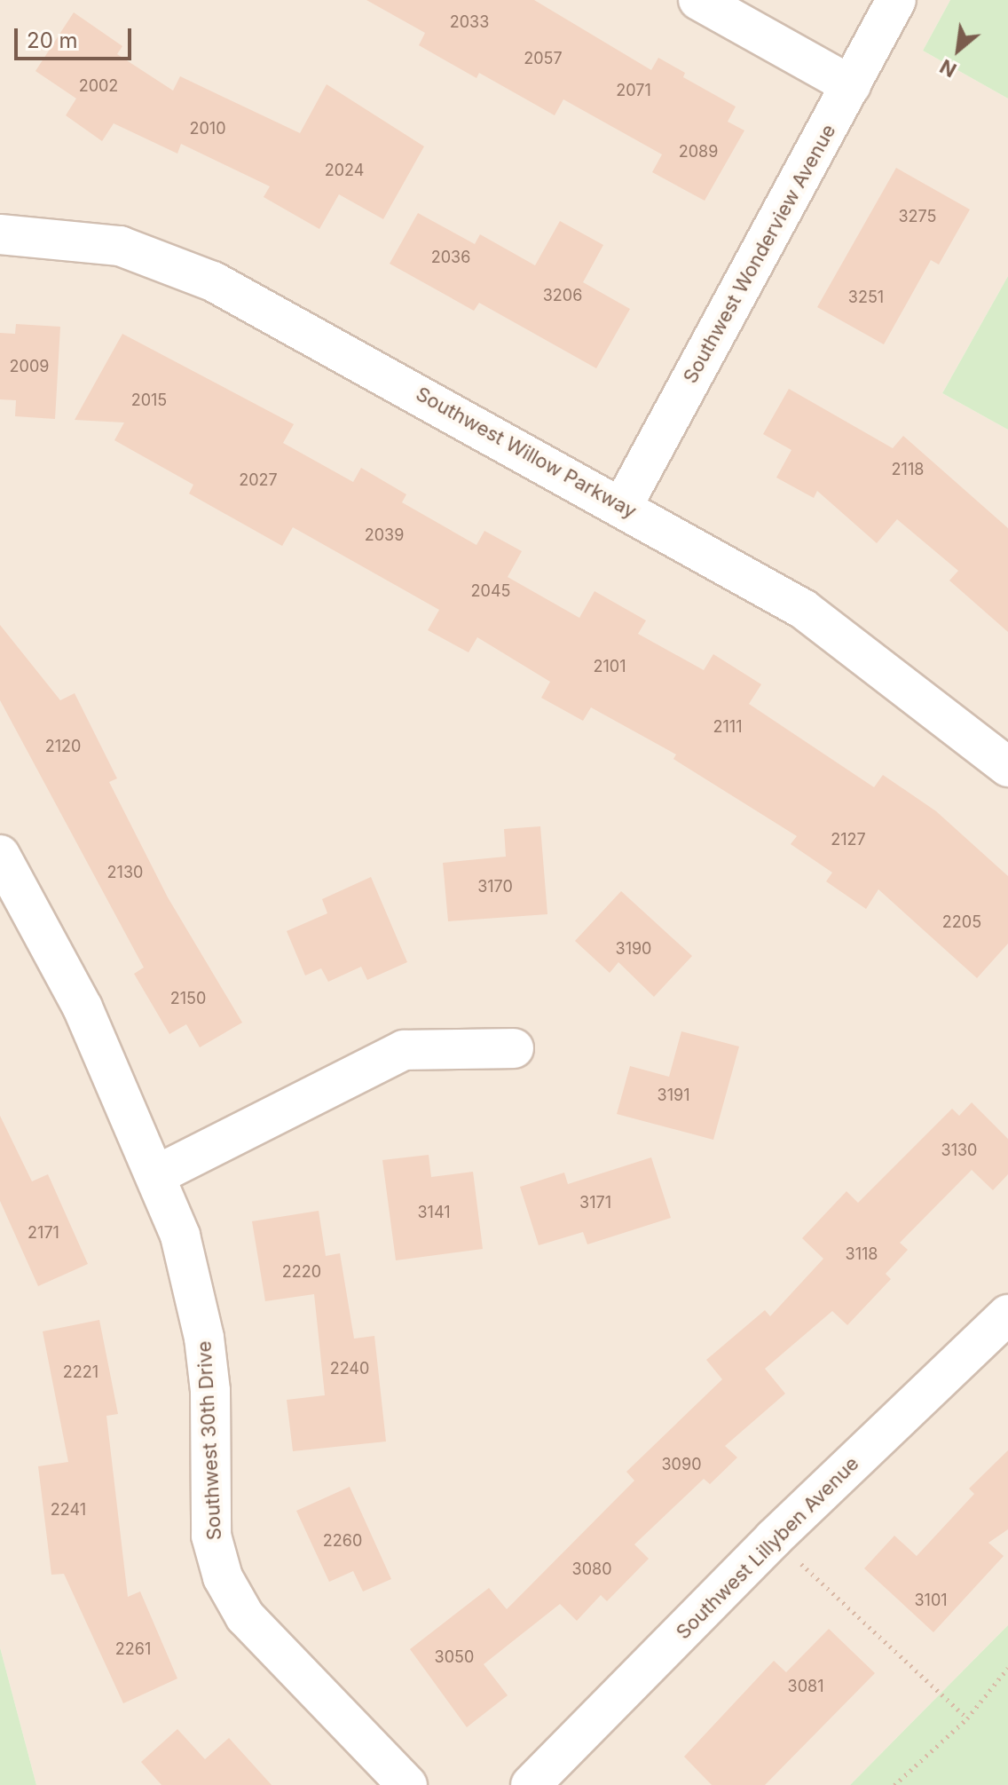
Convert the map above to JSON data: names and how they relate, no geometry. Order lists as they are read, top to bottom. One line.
{"streets":{"street":["Southwest Wonderview Avenue","Southwest Willow Parkway","Southwest 30th Drive","Southwest Lillyben Avenue"]},"crossings":[["Southwest Wonderview Avenue","Southwest Willow Parkway"]],"house_numbers":["2033","2057","2002","2071","2010","2089","2024","3275","2036","3206","3251","2009","2015","2118","2027","2039","2045","2101","2111","2120","2127","2130","3170","2205","3190","2150","3191","3130","3171","3141","2171","3118","2220","2240","2221","3090","2241","2260","3080","3101","2261","3050","3081"],"scale_bar":"20 m","north":"bottom left"}
